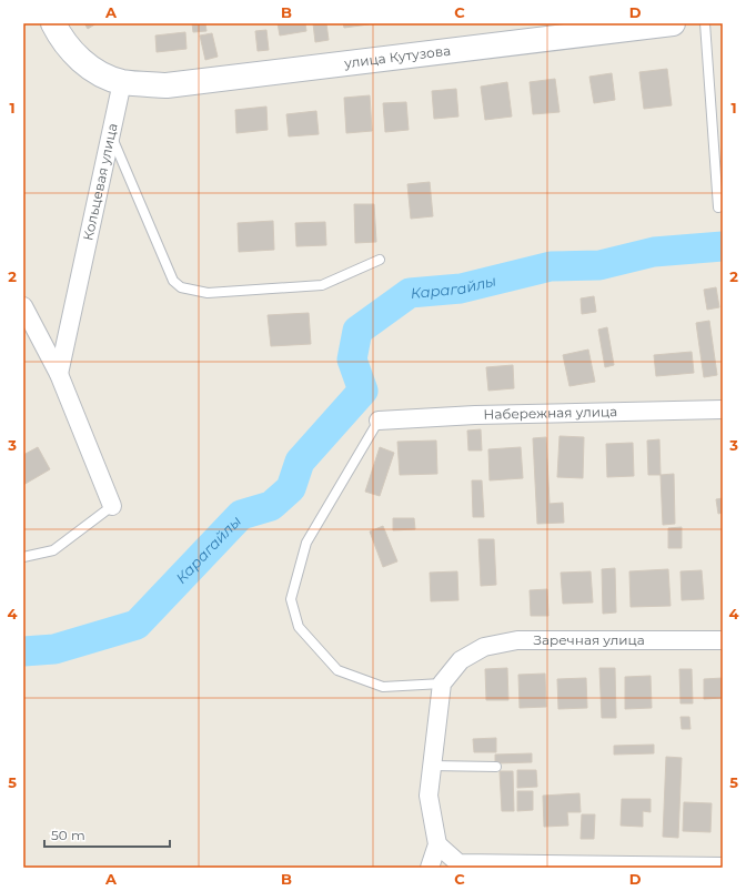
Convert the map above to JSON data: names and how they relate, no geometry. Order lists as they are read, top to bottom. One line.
{"streets":{"main road":["улица Кутузова"],"street":["Кольцевая улица","Набережная улица","Заречная улица"]},"crossings":[["улица Кутузова","Кольцевая улица"]],"water":["Карагайлы"],"scale_bar":"50 m","grid":{"columns":["A","B","C","D"],"rows":["1","2","3","4","5"]}}
